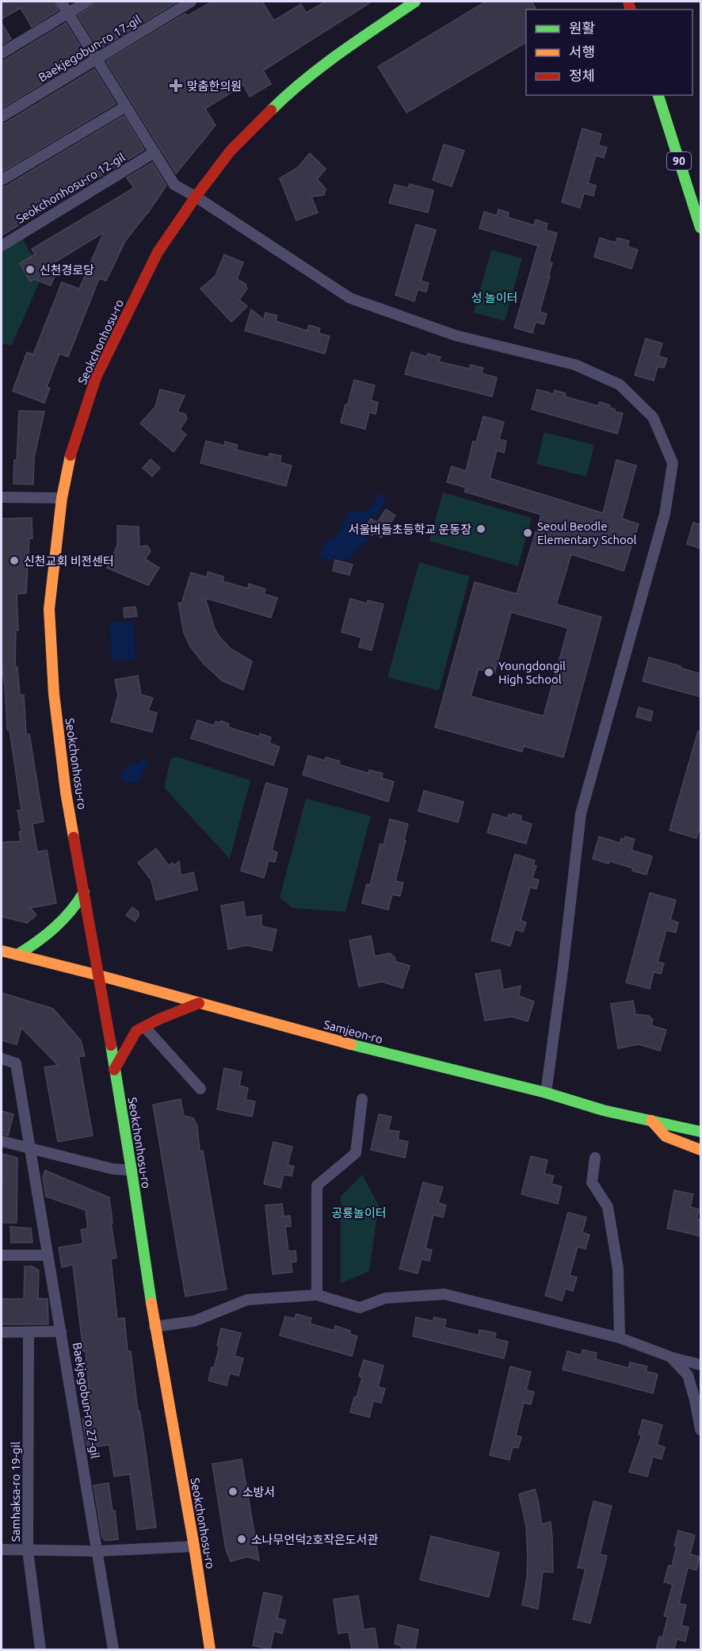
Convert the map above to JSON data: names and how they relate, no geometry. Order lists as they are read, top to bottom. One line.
{"streets":{"street":["Baekjegobun-ro 17-gil","90","Seokchonhosu-ro 12-gil","Seokchonhosu-ro","Samjeon-ro","Baekjegobun-ro 27-gil","Samhaksa-ro 19-gil"]},"crossings":[["Seokchonhosu-ro","Samjeon-ro"]],"parks":["성 놀이터","공룡놀이터"],"places":{"health":["맞춤한의원"],"other":["신천경로당","서울버들초등학교 운동장","Seoul Beodle Elementary School","신천교회 비전센터","Youngdongil High School","소방서","소나무언덕2호작은도서관"]},"legend":["원활","서행","정체"]}
